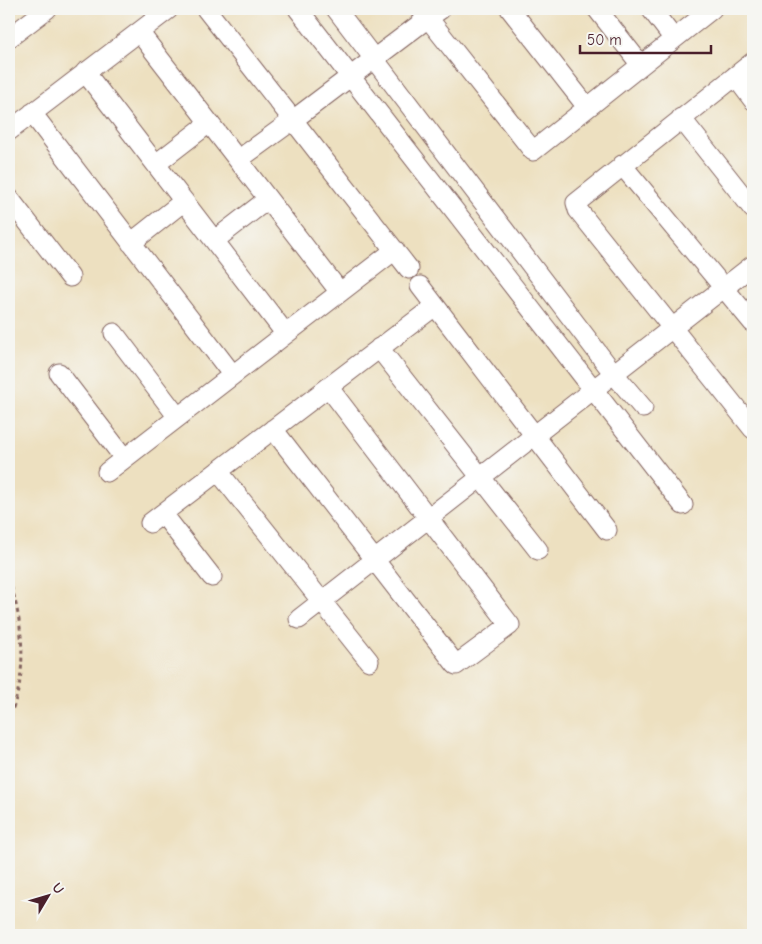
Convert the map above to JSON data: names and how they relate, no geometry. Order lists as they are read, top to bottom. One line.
{"scale_bar":"50 m","north":"top right"}
